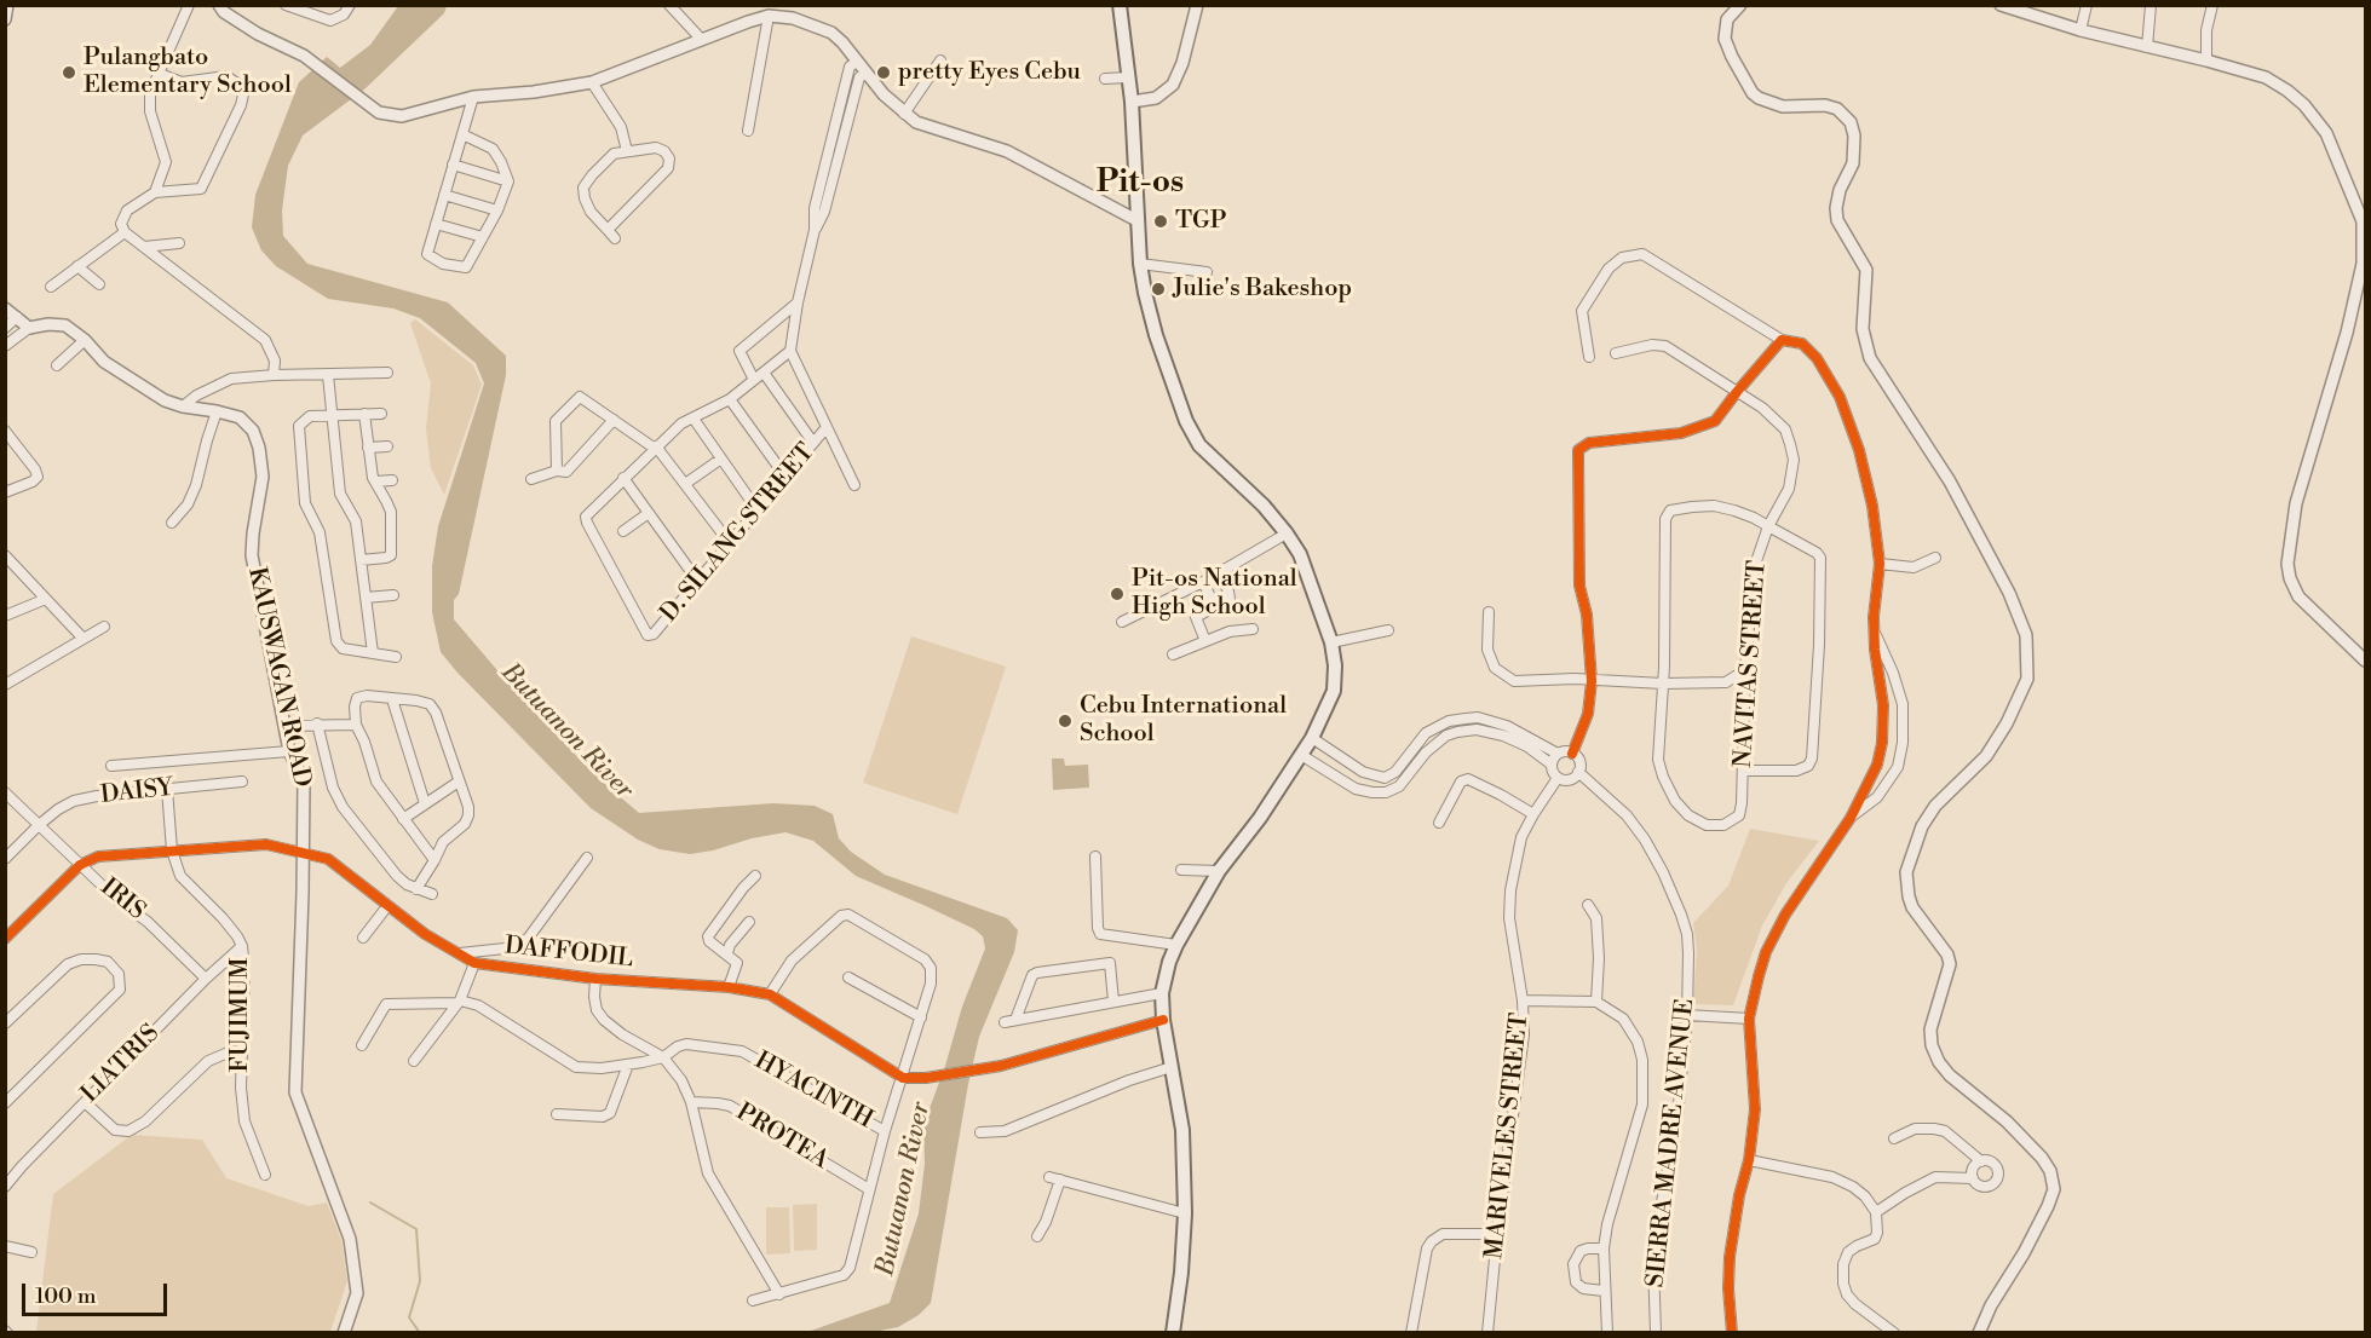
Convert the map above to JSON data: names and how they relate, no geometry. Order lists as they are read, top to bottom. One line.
{"streets":{"street":["D. SILANG STREET","NAVITAS STREET","KAUSWAGAN ROAD","DAISY","IRIS","DAFFODIL","FUJIMUM","LIATRIS","HYACINTH","MARIVELES STREET","PROTEA","SIERRA MADRE AVENUE"]},"crossings":[["KAUSWAGAN ROAD","DAFFODIL"],["DAISY","IRIS"],["DAISY","FUJIMUM"],["IRIS","DAFFODIL"],["IRIS","LIATRIS"],["DAFFODIL","FUJIMUM"],["FUJIMUM","LIATRIS"],["MARIVELES STREET","SIERRA MADRE AVENUE"]],"districts":["Pit-os"],"water":["Butuanon River"],"places":["Pulangbato Elementary School","pretty Eyes Cebu","TGP","Julie's Bakeshop","Pit-os National High School","Cebu International School"],"scale_bar":"100 m"}
